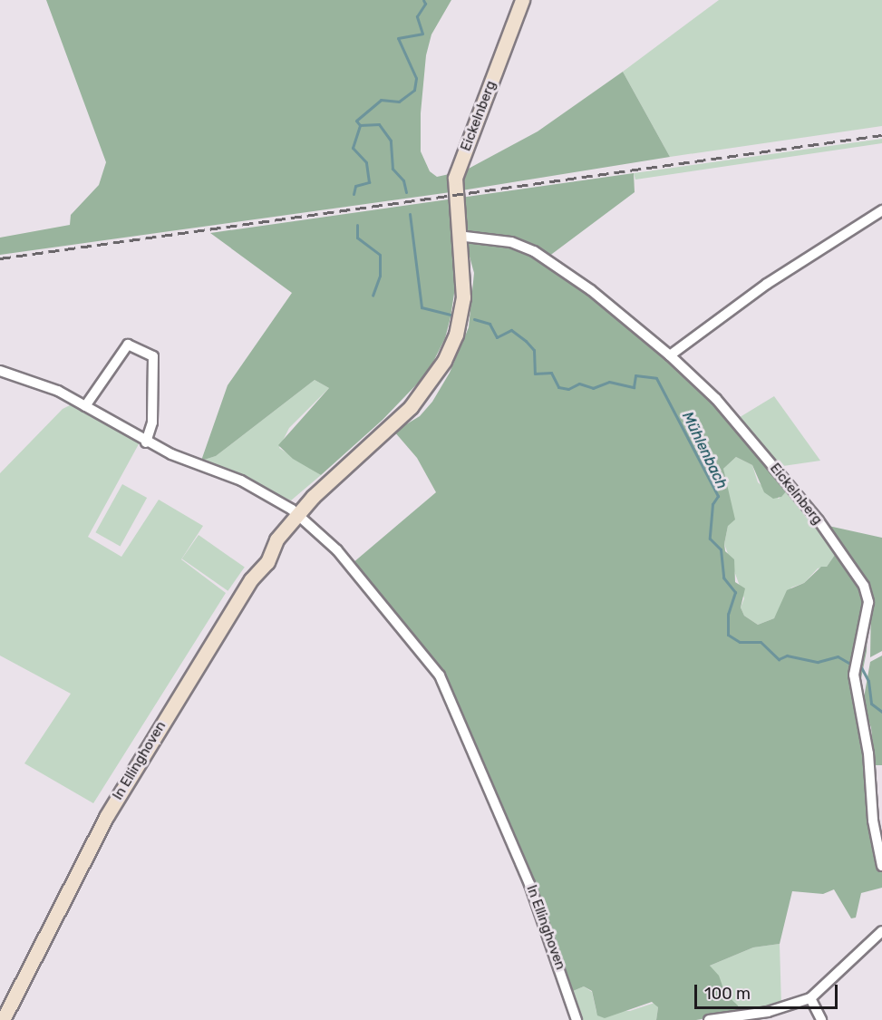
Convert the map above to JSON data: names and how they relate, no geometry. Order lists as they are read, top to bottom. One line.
{"streets":{"street":["Eickelnberg","In Ellinghoven"]},"crossings":[["Eickelnberg","In Ellinghoven"]],"water":["Mühlenbach"],"scale_bar":"100 m"}
